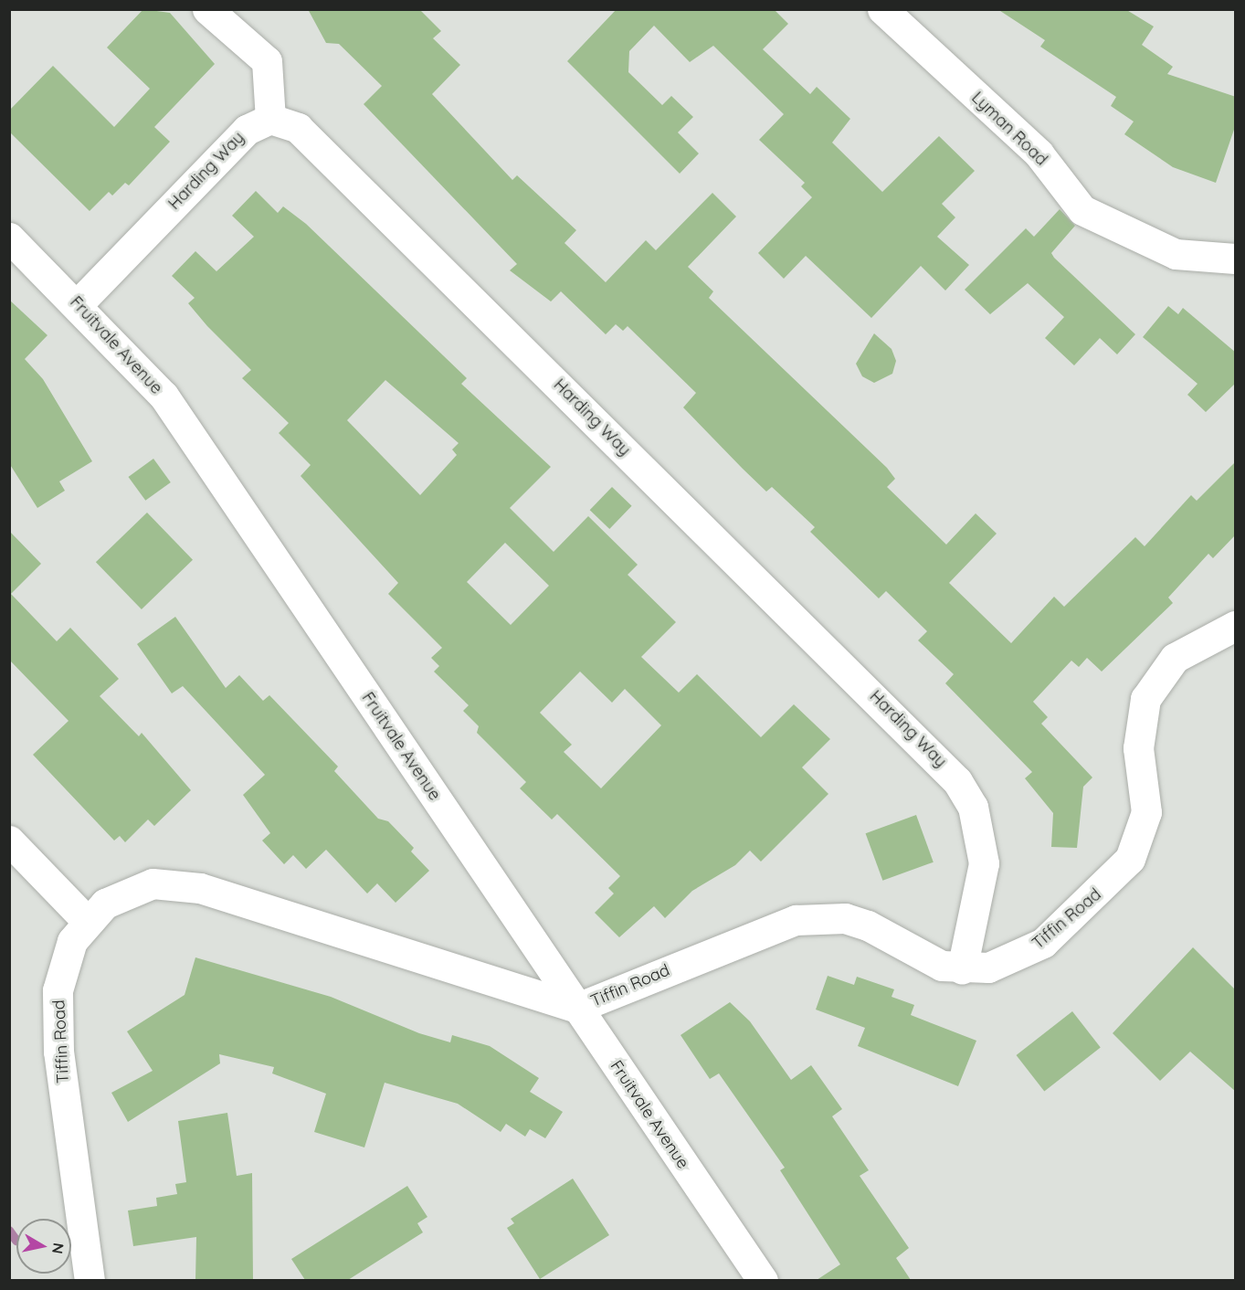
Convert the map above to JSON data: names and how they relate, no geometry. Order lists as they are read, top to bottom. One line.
{"streets":{"street":["Lyman Road","Harding Way","Fruitvale Avenue","Tiffin Road"]},"crossings":[["Harding Way","Fruitvale Avenue"],["Harding Way","Tiffin Road"],["Fruitvale Avenue","Tiffin Road"]],"north":"right"}
